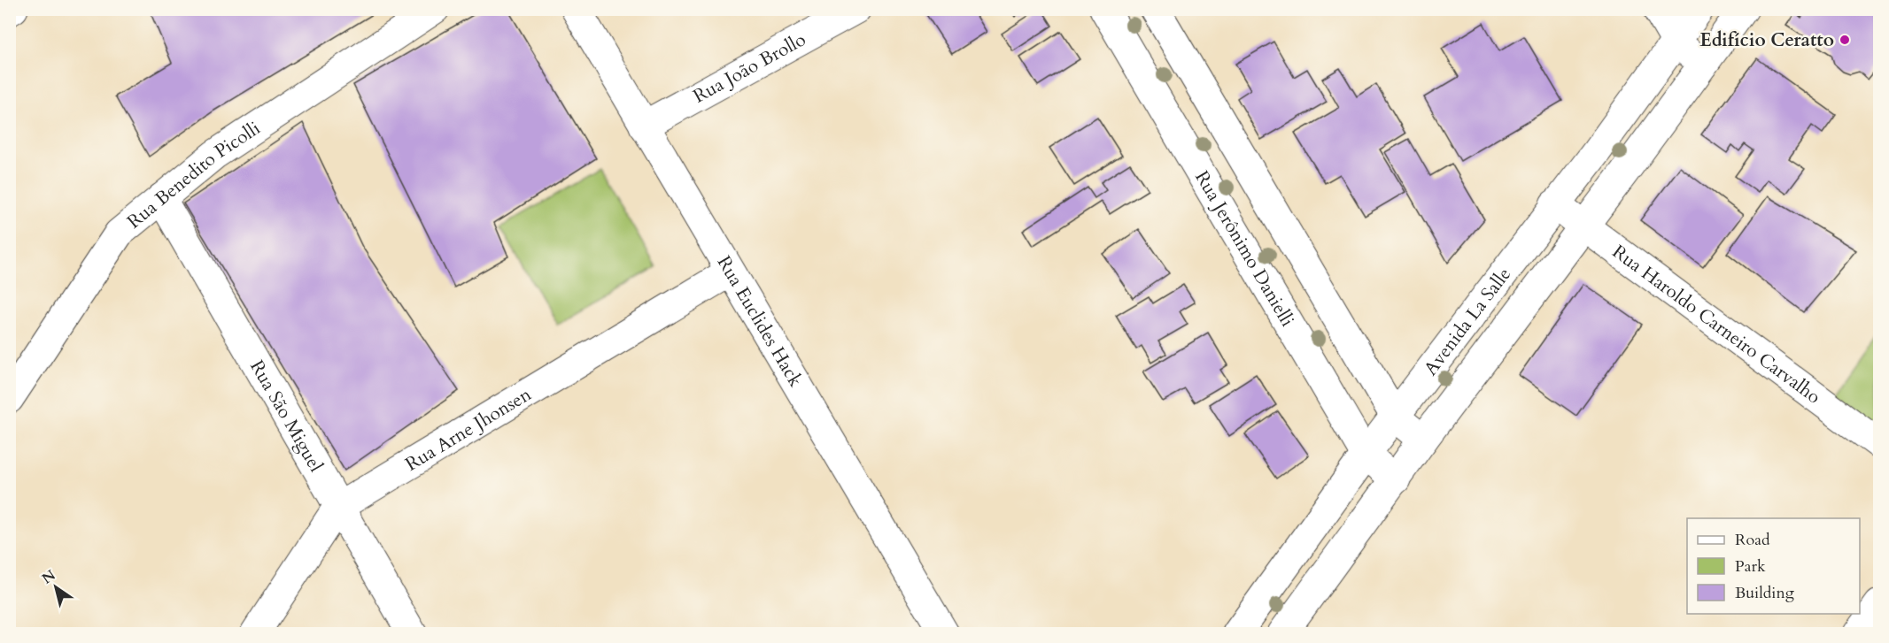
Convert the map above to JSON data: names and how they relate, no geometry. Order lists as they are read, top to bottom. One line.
{"streets":{"street":["Rua João Brollo","Rua Benedito Picolli","Rua Jerônimo Danielli","Avenida La Salle","Rua Euclides Hack","Rua Haroldo Carneiro Carvalho","Rua São Miguel","Rua Arne Jhonsen"]},"crossings":[["Rua João Brollo","Rua Euclides Hack"],["Rua Benedito Picolli","Rua São Miguel"],["Rua Jerônimo Danielli","Avenida La Salle"],["Avenida La Salle","Rua Haroldo Carneiro Carvalho"],["Rua Euclides Hack","Rua Arne Jhonsen"],["Rua São Miguel","Rua Arne Jhonsen"]],"places":["Edifício Ceratto"],"legend":["Road","Park","Building"],"north":"top left"}
